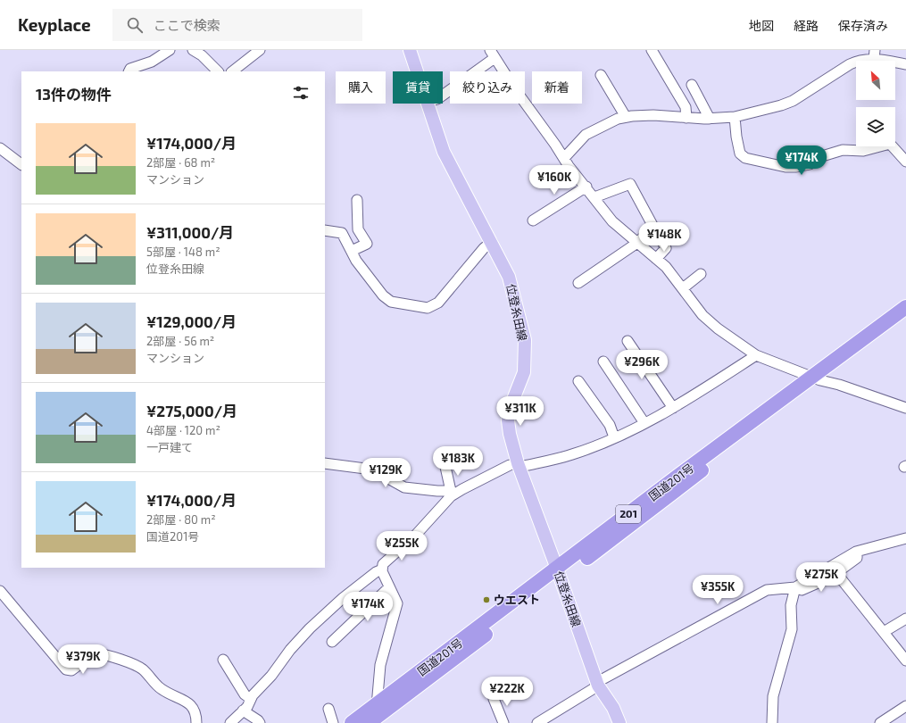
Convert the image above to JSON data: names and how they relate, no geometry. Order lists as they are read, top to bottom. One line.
{"streets":{"highway":["国道201号","201"],"main road":["位登糸田線"]},"crossings":[["位登糸田線","国道201号"]],"places":["ウエスト"],"north":"top left","page":{"header":"Keyplace","search":"ここで検索","nav":["地図","経路","保存済み"],"chip":["購入","賃貸","絞り込み","新着"],"heading":"13件の物件","list":[{"name":"¥174,000/月","note":"2部屋 · 68 m² · マンション"},{"name":"¥311,000/月","note":"5部屋 · 148 m² · 位登糸田線"},{"name":"¥129,000/月","note":"2部屋 · 56 m² · マンション"},{"name":"¥275,000/月","note":"4部屋 · 120 m² · 一戸建て"},{"name":"¥174,000/月","note":"2部屋 · 80 m² · 国道201号"}],"price":["¥174K","¥160K","¥148K","¥296K","¥311K","¥183K","¥129K","¥255K","¥275K","¥355K","¥174K","¥379K","¥222K"]}}
